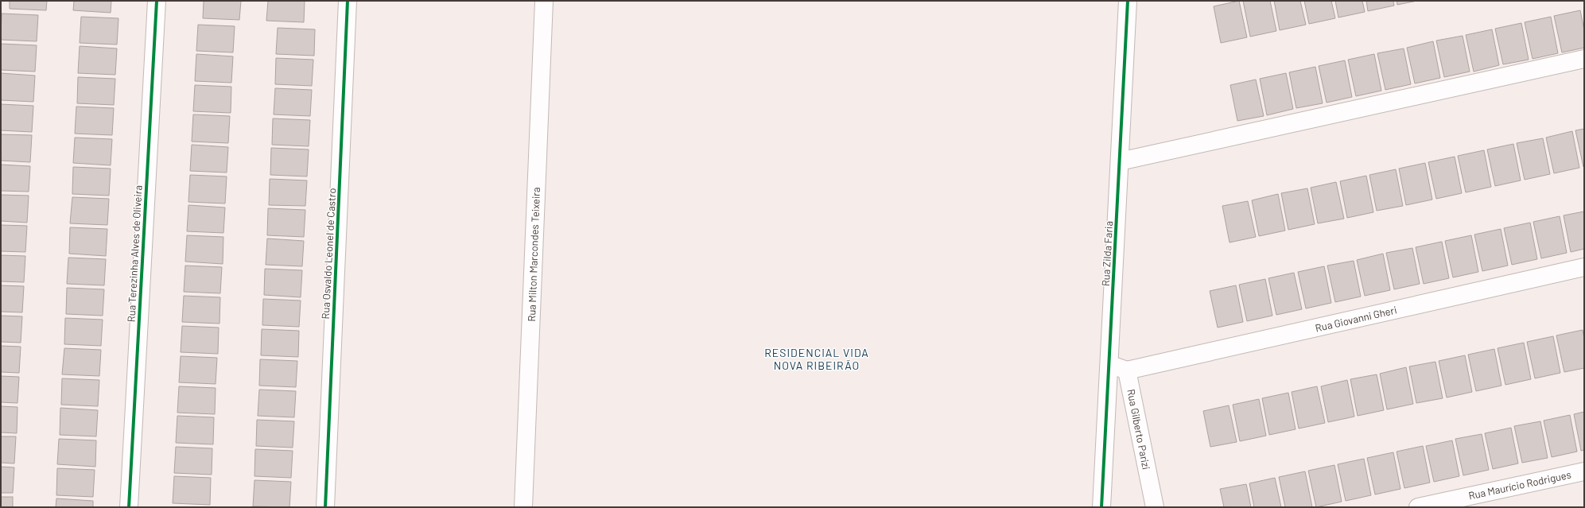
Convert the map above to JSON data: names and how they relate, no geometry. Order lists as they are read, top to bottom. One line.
{"streets":{"street":["Rua Terezinha Alves de Oliveira","Rua Osvaldo Leonel de Castro","Rua Zilda Faria","Rua Milton Marcondes Teixeira","Rua Giovanni Gheri","Rua Gilberto Parizi","Rua Maurício Rodrigues"]},"crossings":[["Rua Giovanni Gheri","Rua Gilberto Parizi"]],"districts":["RESIDENCIAL VIDA NOVA RIBEIRÃO"]}
